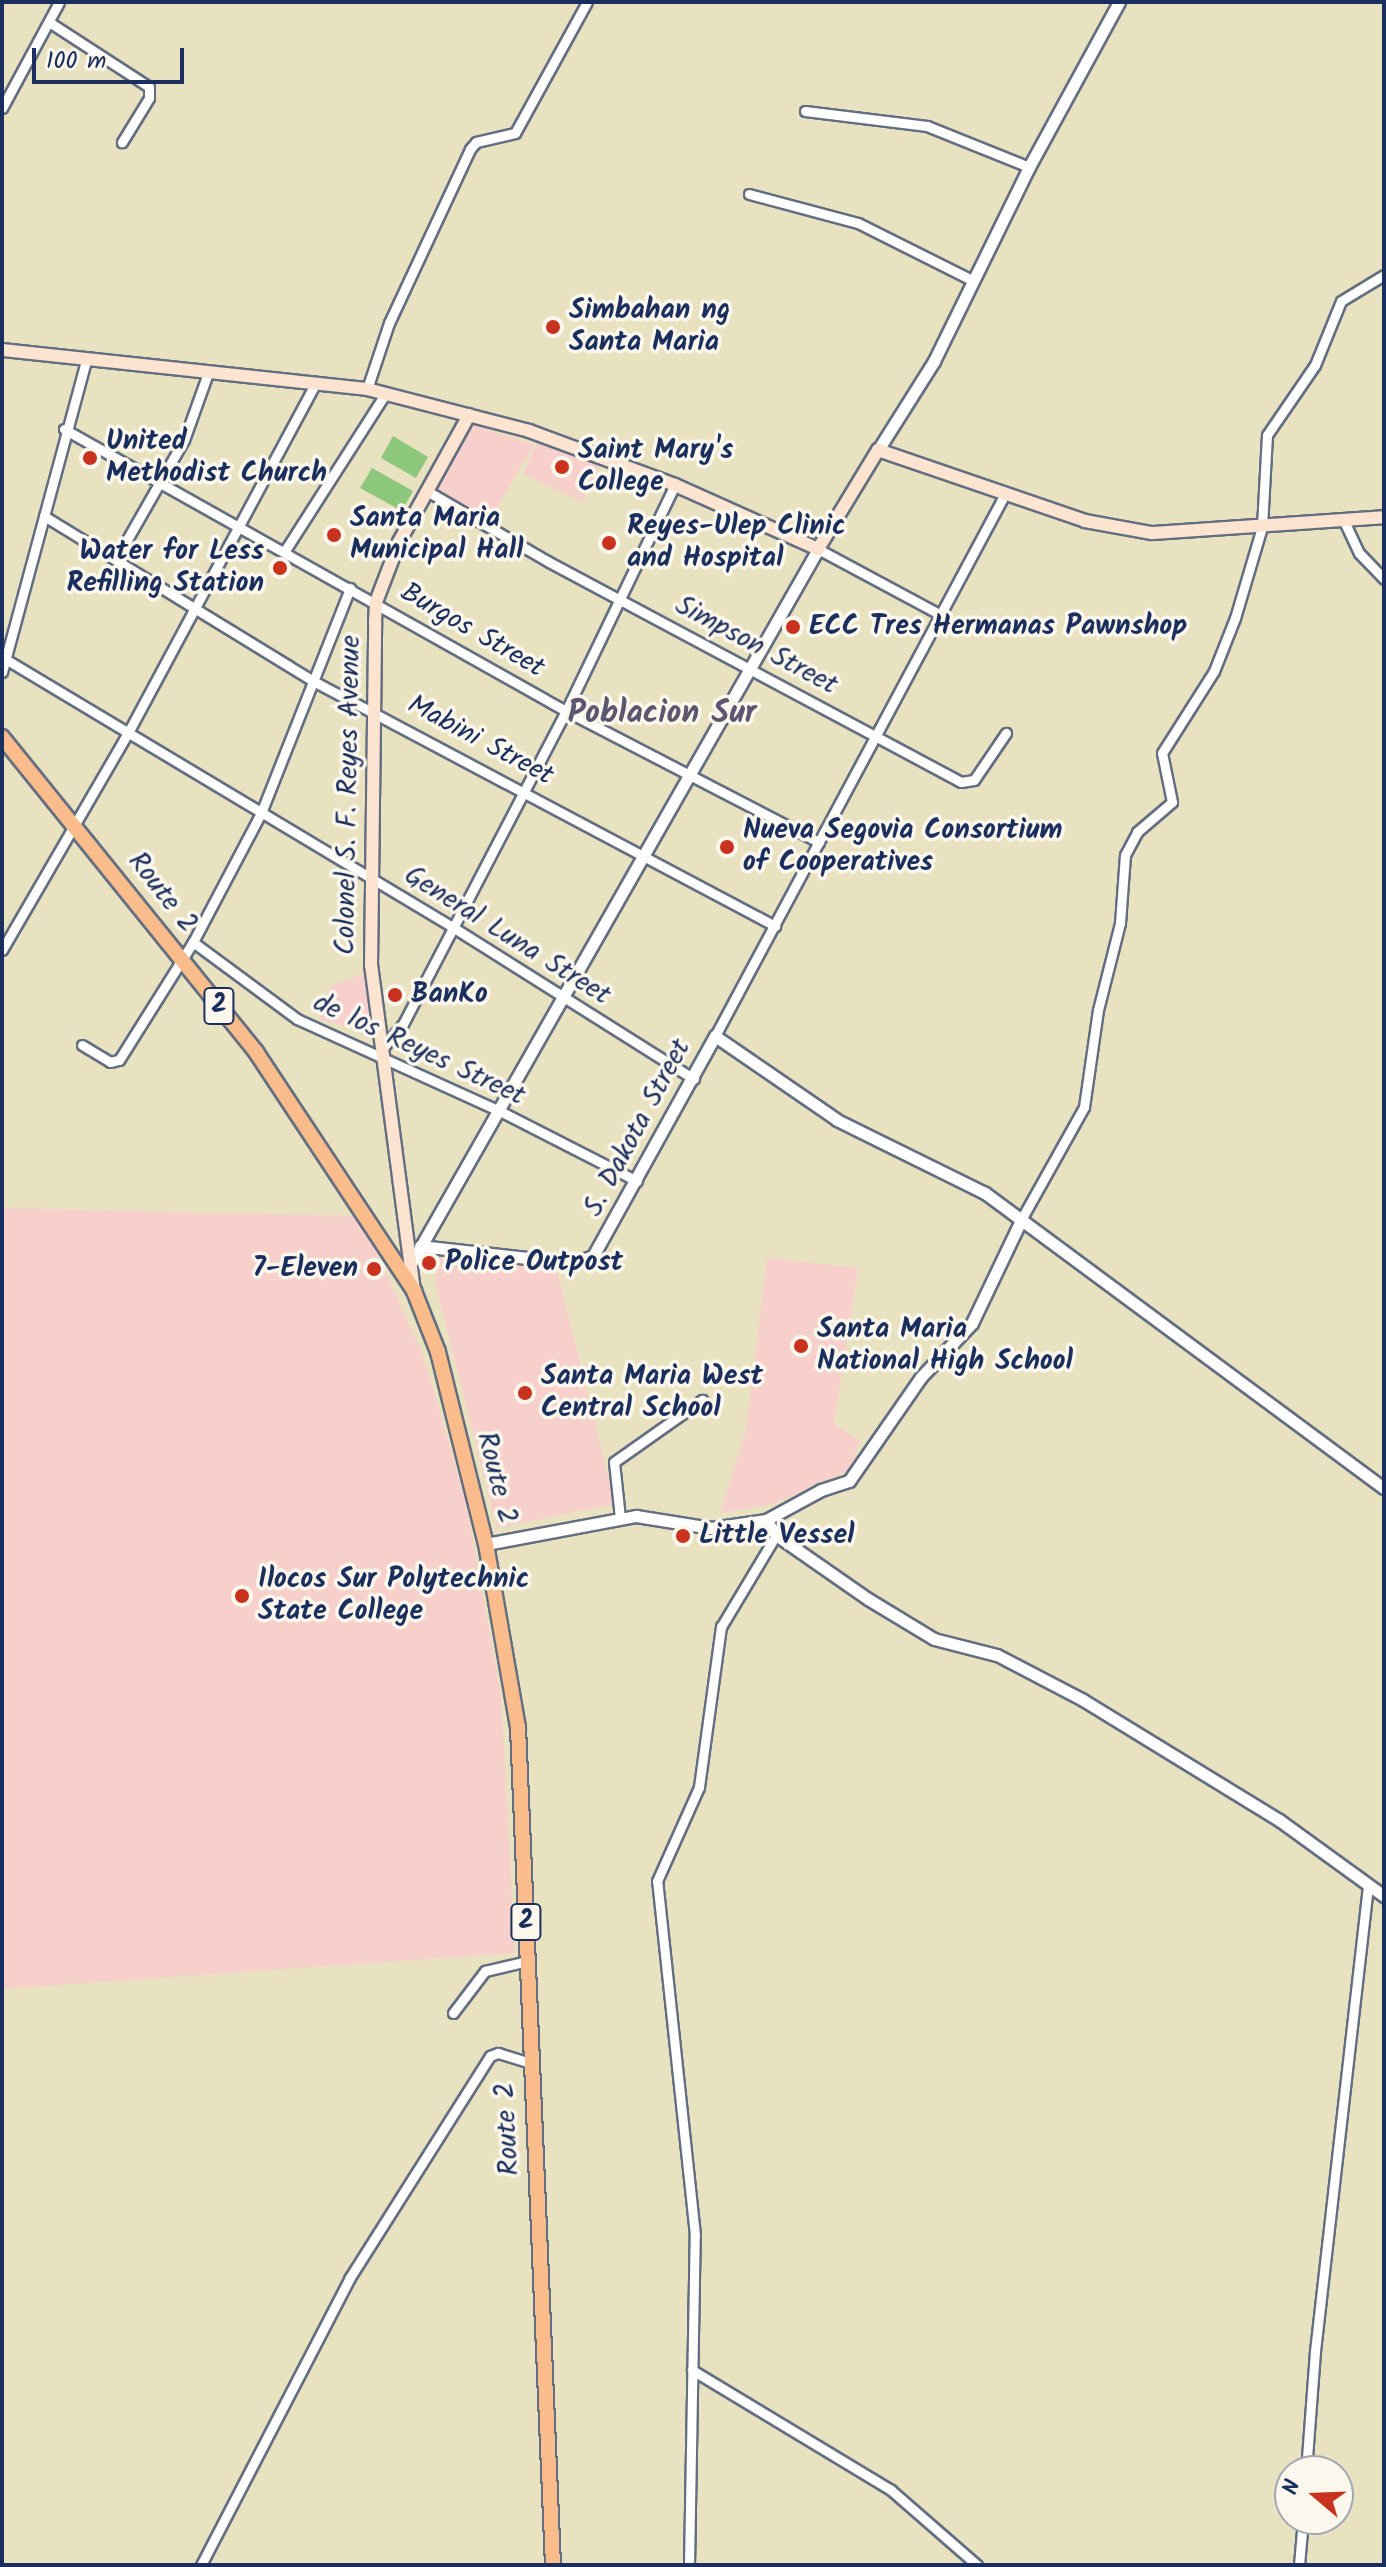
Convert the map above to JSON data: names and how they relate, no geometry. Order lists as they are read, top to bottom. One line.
{"streets":{"highway":["Route 2","2"],"main road":["Colonel S. F. Reyes Avenue"],"street":["Burgos Street","Simpson Street","Mabini Street","General Luna Street","de los Reyes Street","S. Dakota Street"]},"crossings":[["Burgos Street","Colonel S. F. Reyes Avenue"],["Simpson Street","Colonel S. F. Reyes Avenue"],["Mabini Street","Colonel S. F. Reyes Avenue"],["Colonel S. F. Reyes Avenue","Route 2"],["Colonel S. F. Reyes Avenue","General Luna Street"],["Colonel S. F. Reyes Avenue","de los Reyes Street"],["General Luna Street","S. Dakota Street"],["de los Reyes Street","S. Dakota Street"]],"districts":["Poblacion Sur"],"places":["Simbahan ng Santa Maria","United Methodist Church","Saint Mary's College","Santa Maria Municipal Hall","Reyes-Ulep Clinic and Hospital","Water for Less Refilling Station","ECC Tres Hermanas Pawnshop","Nueva Segovia Consortium of Cooperatives","BanKo","Police Outpost","7-Eleven","Santa Maria National High School","Santa Maria West Central School","Little Vessel","Ilocos Sur Polytechnic State College"],"scale_bar":"100 m","north":"left"}
